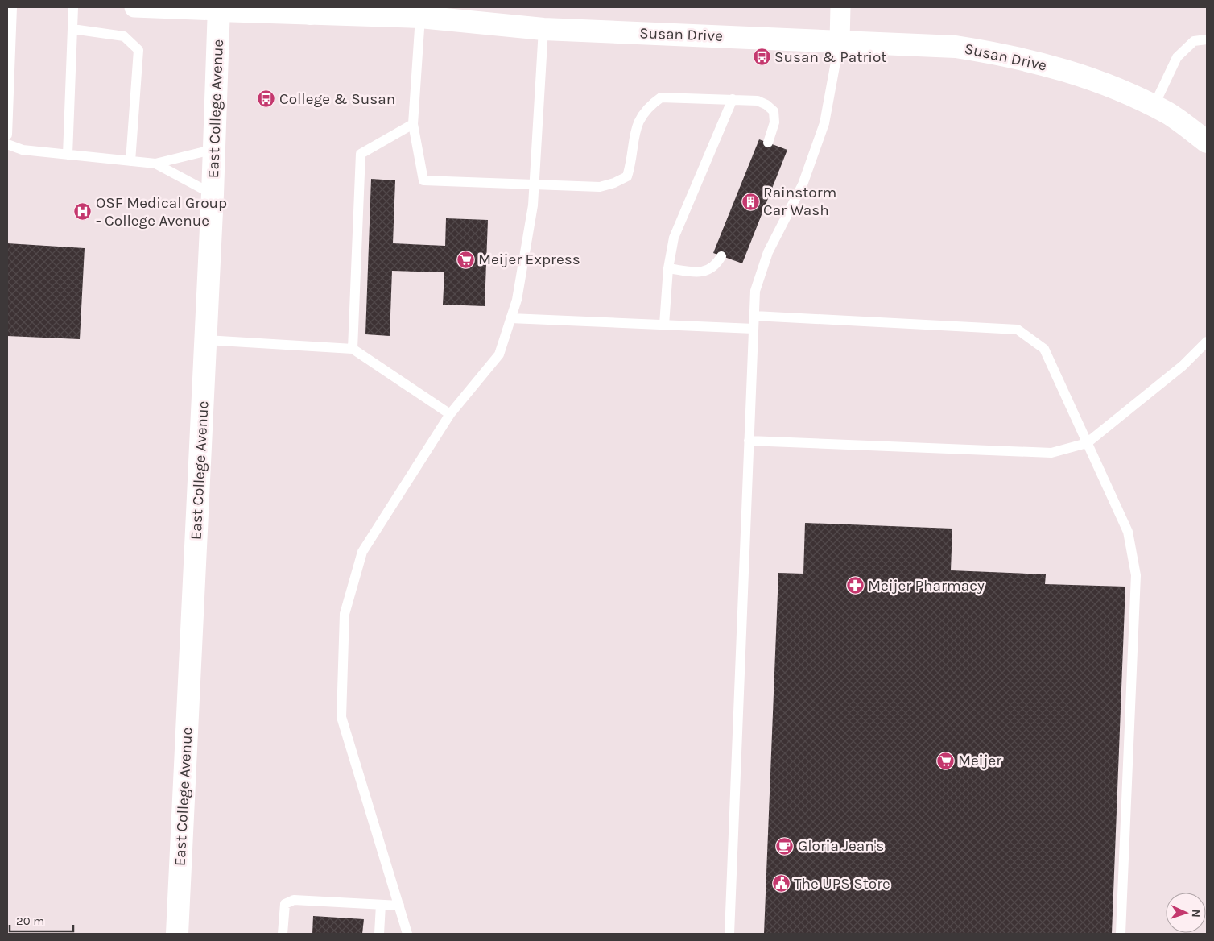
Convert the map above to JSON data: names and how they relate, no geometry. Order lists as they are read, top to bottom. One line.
{"streets":{"street":["Susan Drive","East College Avenue"]},"crossings":[["Susan Drive","East College Avenue"]],"places":{"bus stop":["Susan & Patriot","College & Susan"],"building":["Rainstorm Car Wash"],"hospital":["OSF Medical Group - College Avenue"],"supermarket":["Meijer Express","Meijer"],"pharmacy":["Meijer Pharmacy"],"cafe":["Gloria Jean's"],"public building":["The UPS Store"]},"scale_bar":"20 m","north":"right"}
